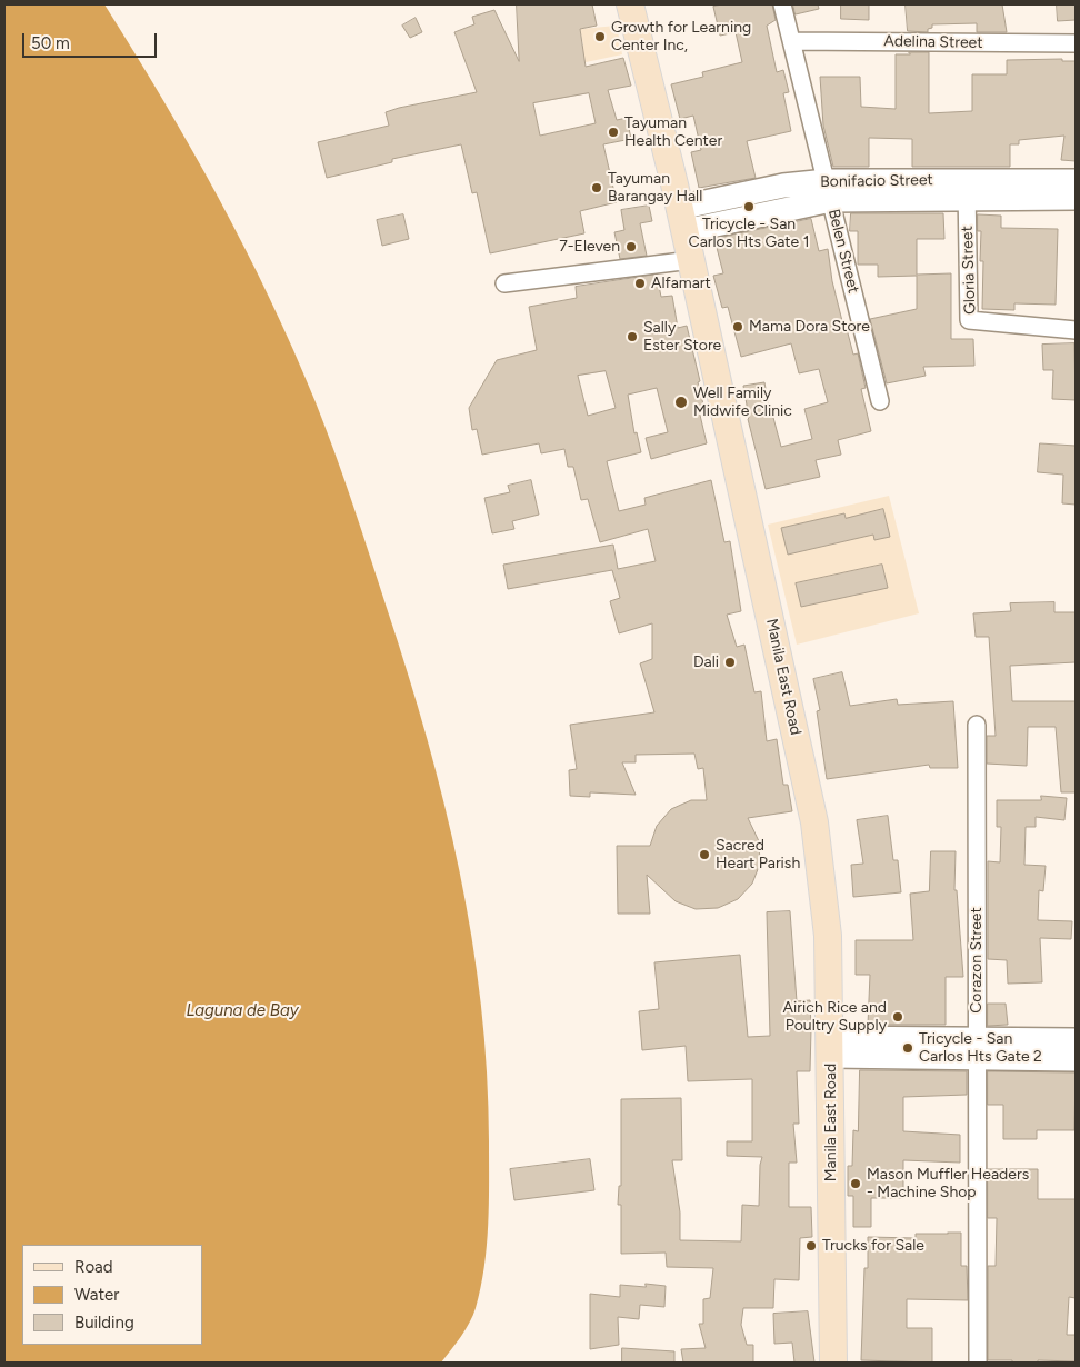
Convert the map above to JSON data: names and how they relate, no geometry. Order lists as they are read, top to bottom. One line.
{"streets":{"main road":["Manila East Road"],"street":["Adelina Street","Bonifacio Street","Belen Street","Gloria Street","Corazon Street"]},"crossings":[["Adelina Street","Belen Street"],["Bonifacio Street","Belen Street"],["Bonifacio Street","Gloria Street"],["Bonifacio Street","Manila East Road"]],"water":["Laguna de Bay"],"places":["Growth for Learning Center Inc,","Tayuman Health Center","Tayuman Barangay Hall","Tricycle - San Carlos Hts Gate 1","7-Eleven","Alfamart","Mama Dora Store","Sally Ester Store","Well Family Midwife Clinic","Dali","Sacred Heart Parish","Airich Rice and Poultry Supply","Tricycle - San Carlos Hts Gate 2","Mason Muffler Headers - Machine Shop","Trucks for Sale"],"legend":["Road","Water","Building"],"scale_bar":"50 m"}
